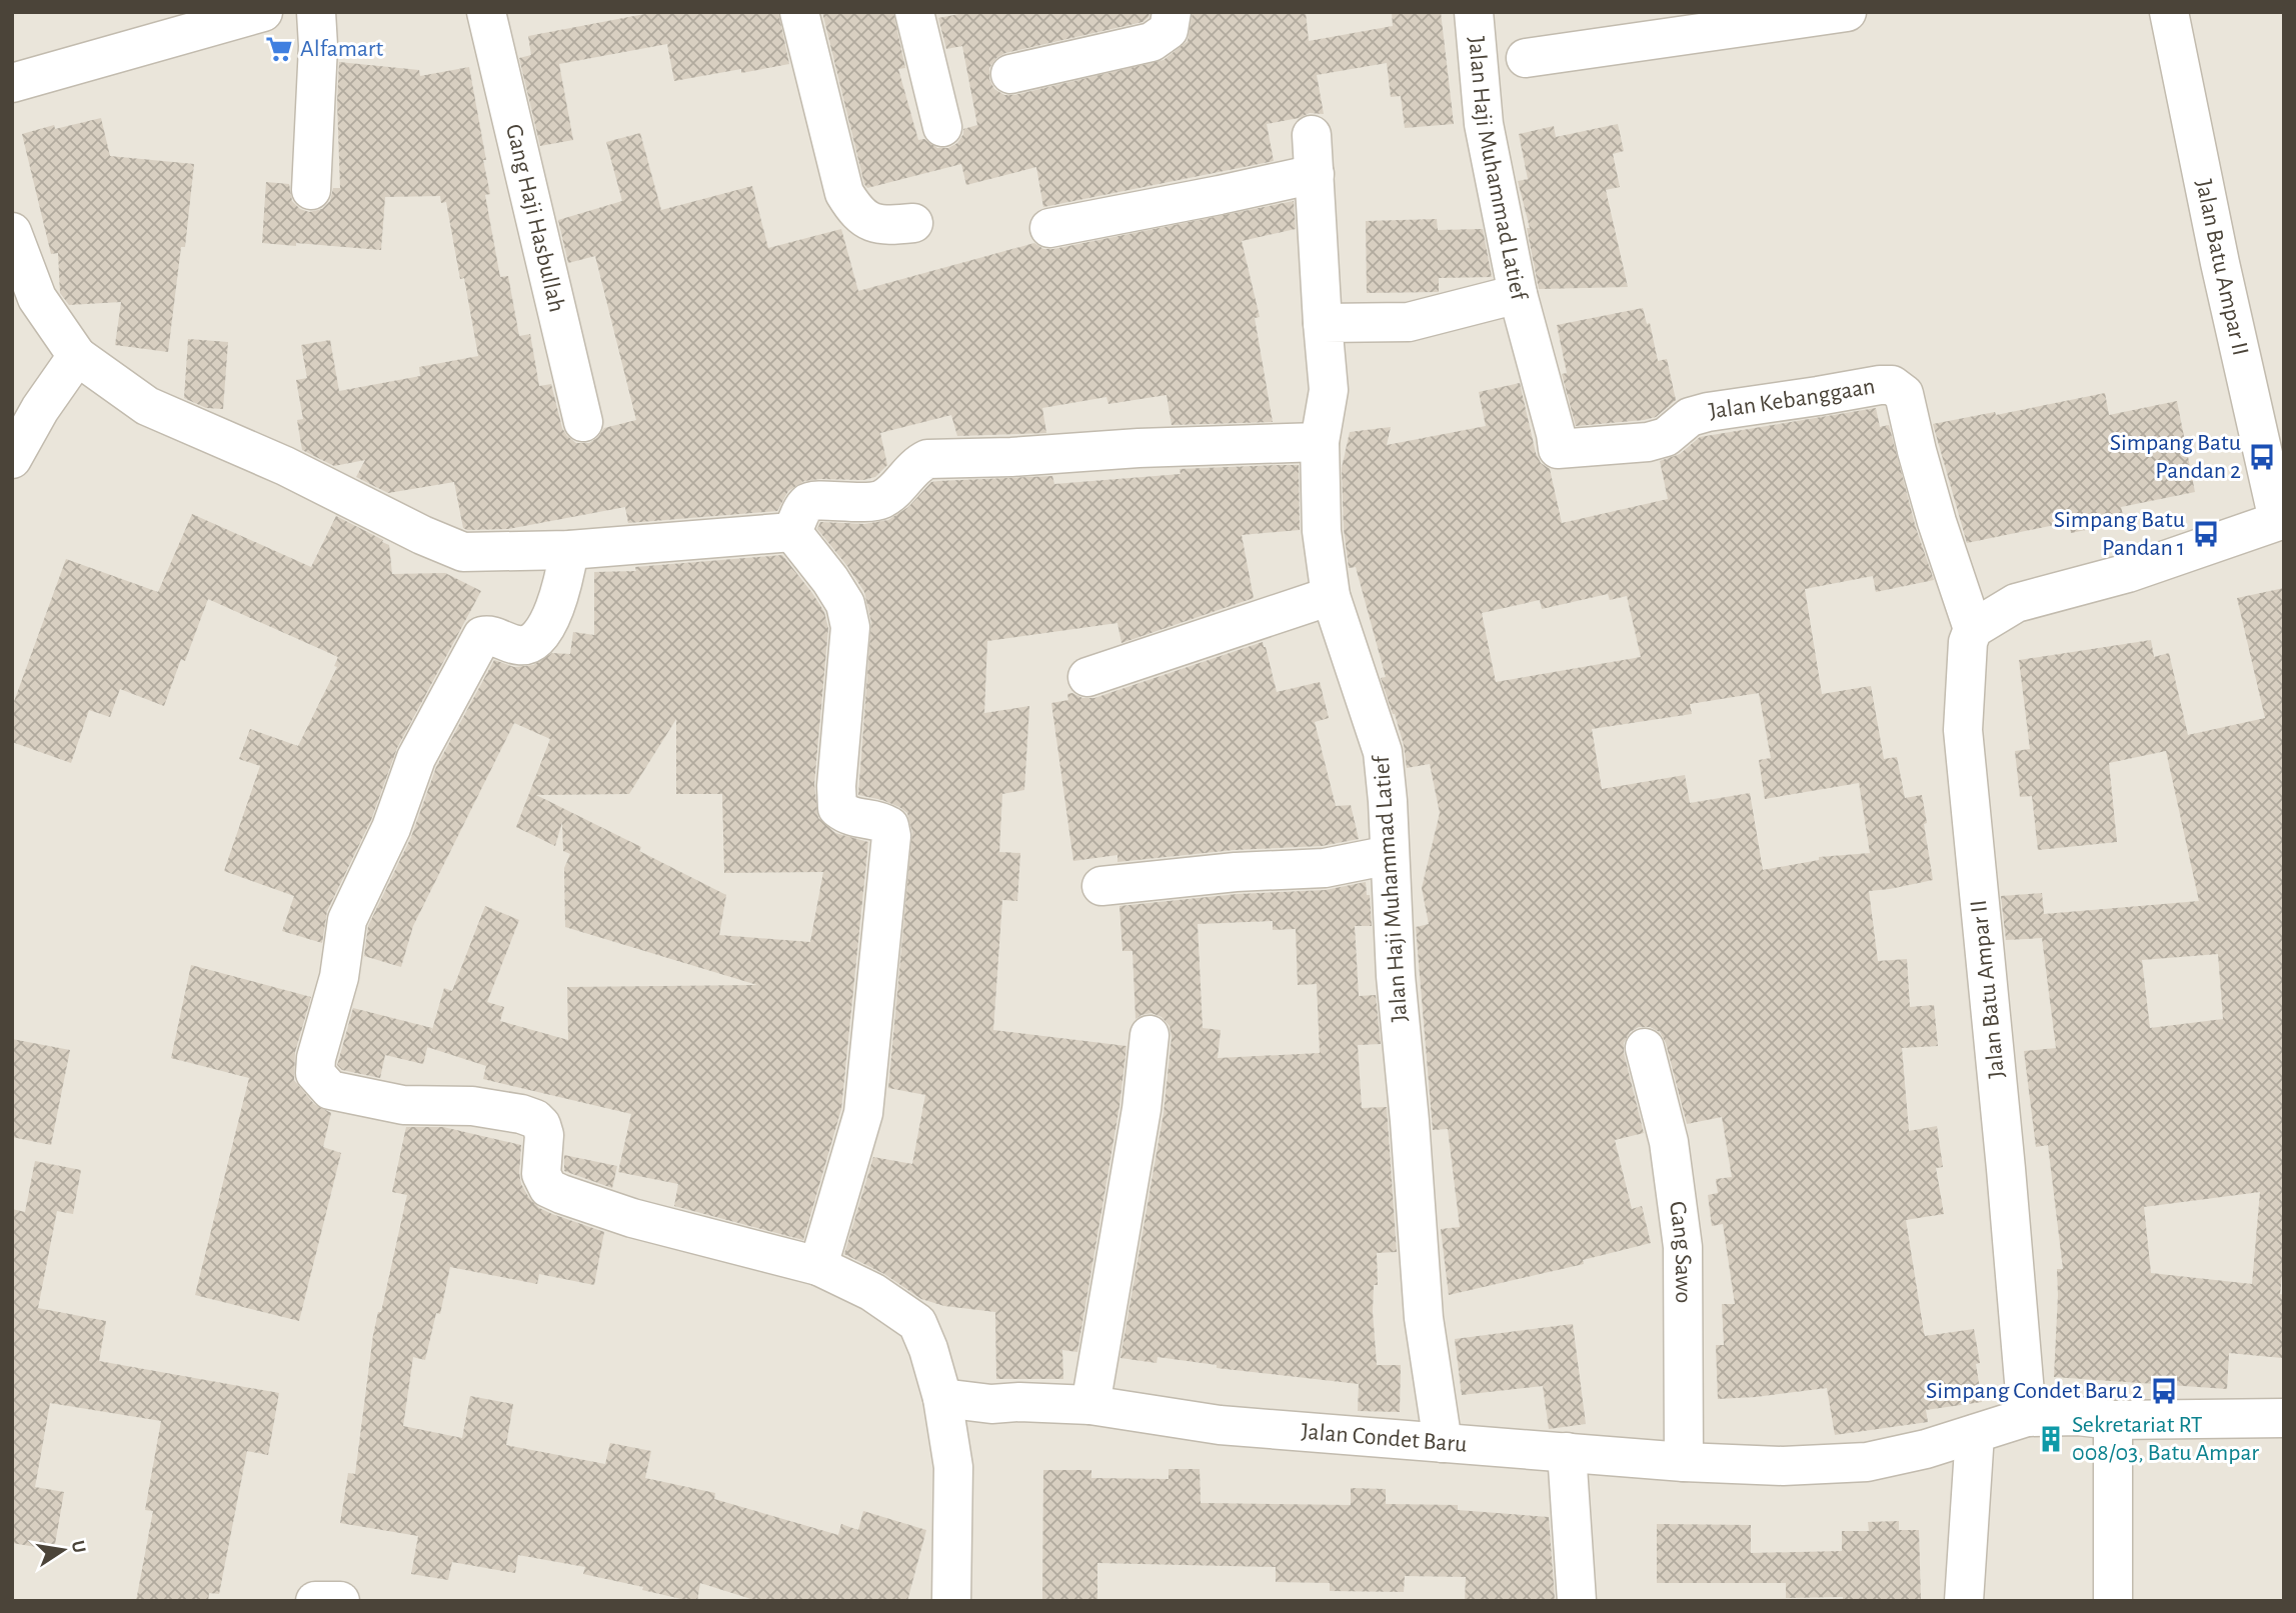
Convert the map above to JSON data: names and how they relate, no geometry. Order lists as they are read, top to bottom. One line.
{"streets":{"street":["Jalan Haji Muhammad Latief","Gang Haji Hasbullah","Jalan Batu Ampar II","Jalan Kebanggaan","Gang Sawo","Jalan Condet Baru"]},"crossings":[["Jalan Haji Muhammad Latief","Jalan Kebanggaan"],["Jalan Haji Muhammad Latief","Jalan Condet Baru"],["Jalan Batu Ampar II","Jalan Kebanggaan"],["Jalan Batu Ampar II","Jalan Condet Baru"],["Gang Sawo","Jalan Condet Baru"]],"places":{"supermarket":["Alfamart"],"bus stop":["Simpang Batu Pandan 2","Simpang Batu Pandan 1","Simpang Condet Baru 2"],"building":["Sekretariat RT 008/03, Batu Ampar"]},"north":"right"}
